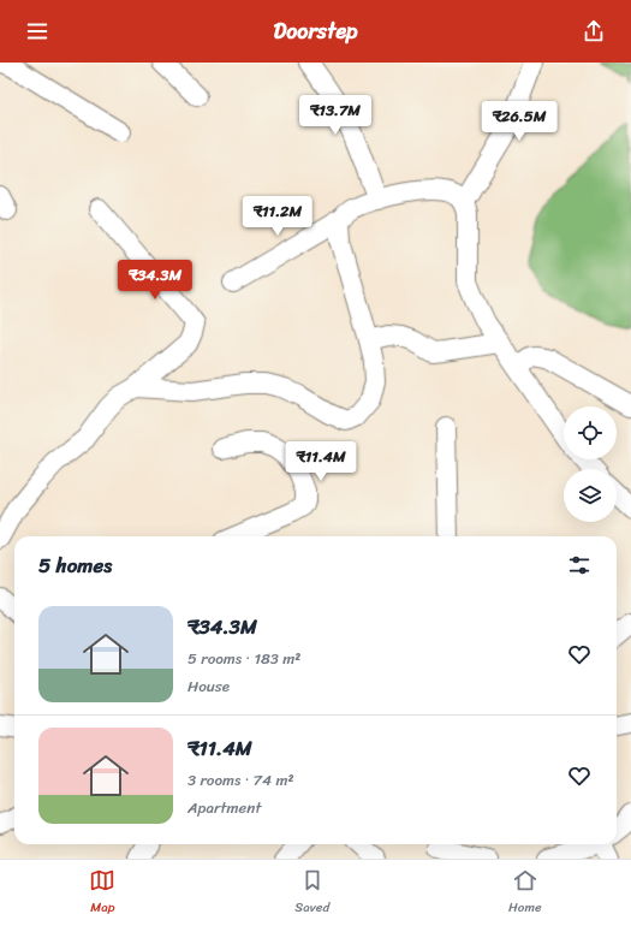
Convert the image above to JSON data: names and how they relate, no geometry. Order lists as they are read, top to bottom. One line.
{"page":{"header":"Doorstep","price":["₹13.7M","₹26.5M","₹11.2M","₹34.3M","₹11.4M"],"heading":"5 homes","list":[{"name":"₹34.3M","note":"5 rooms · 183 m² · House"},{"name":"₹11.4M","note":"3 rooms · 74 m² · Apartment"}],"tabs":["Map","Saved","Home"]}}
